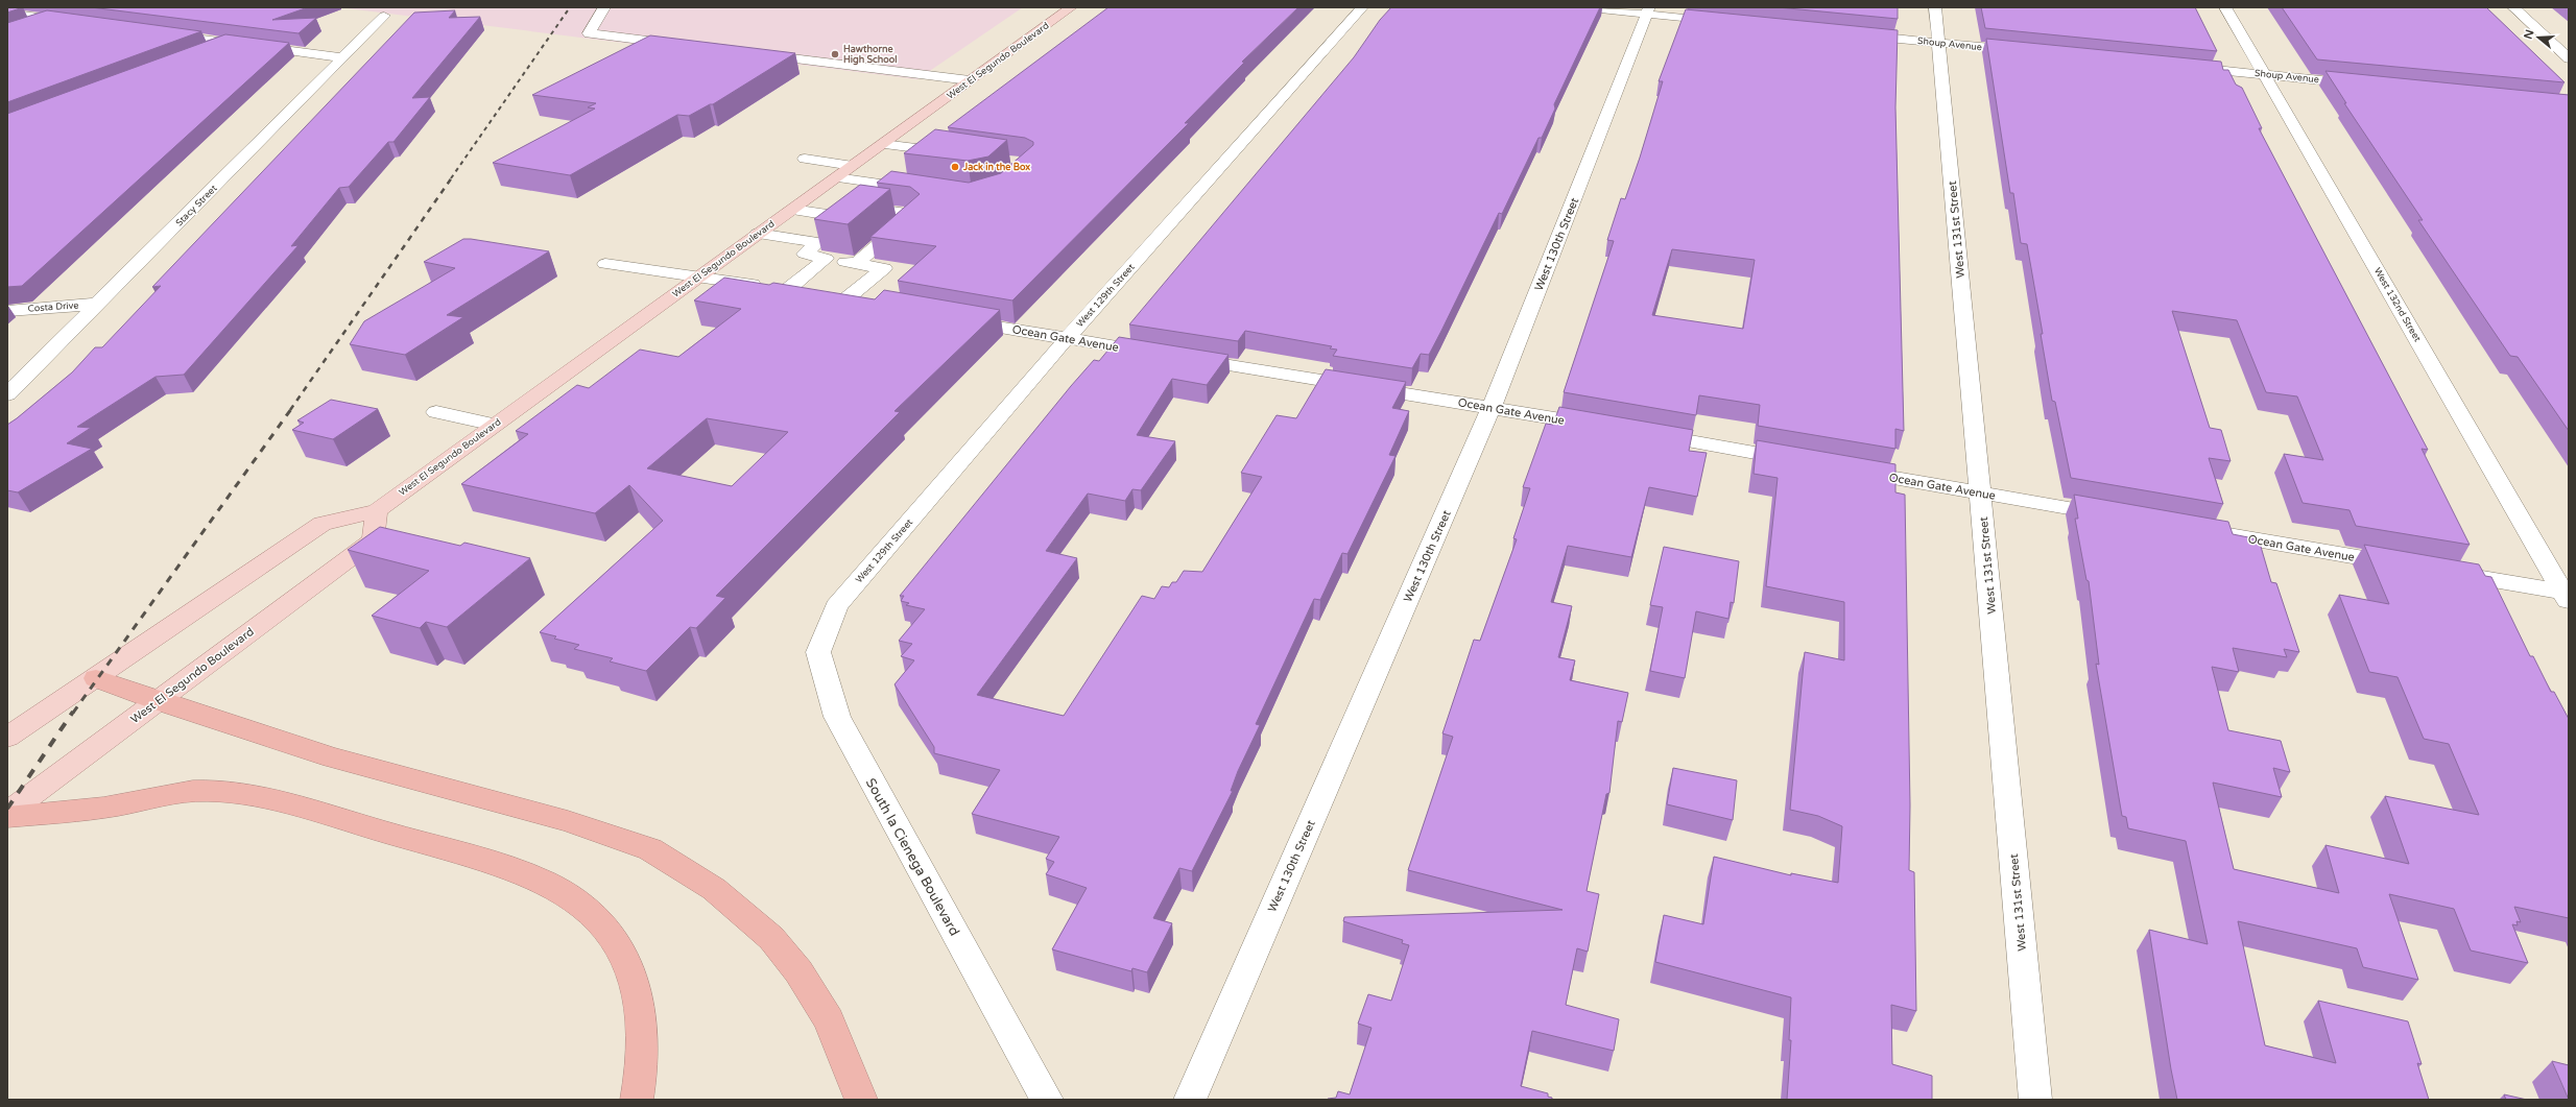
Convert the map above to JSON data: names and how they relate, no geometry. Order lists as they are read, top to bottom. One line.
{"streets":{"main road":["West El Segundo Boulevard"],"street":["Shoup Avenue","Stacy Street","West 131st Street","West 130th Street","West 129th Street","West 132nd Street","Costa Drive","Ocean Gate Avenue","South la Cienega Boulevard"]},"crossings":[["Shoup Avenue","West 131st Street"],["Shoup Avenue","West 132nd Street"],["Stacy Street","Costa Drive"],["West 131st Street","Ocean Gate Avenue"],["West 130th Street","Ocean Gate Avenue"],["West 129th Street","Ocean Gate Avenue"],["West 129th Street","South la Cienega Boulevard"]],"places":["Hawthorne High School","Jack in the Box"],"north":"left"}
